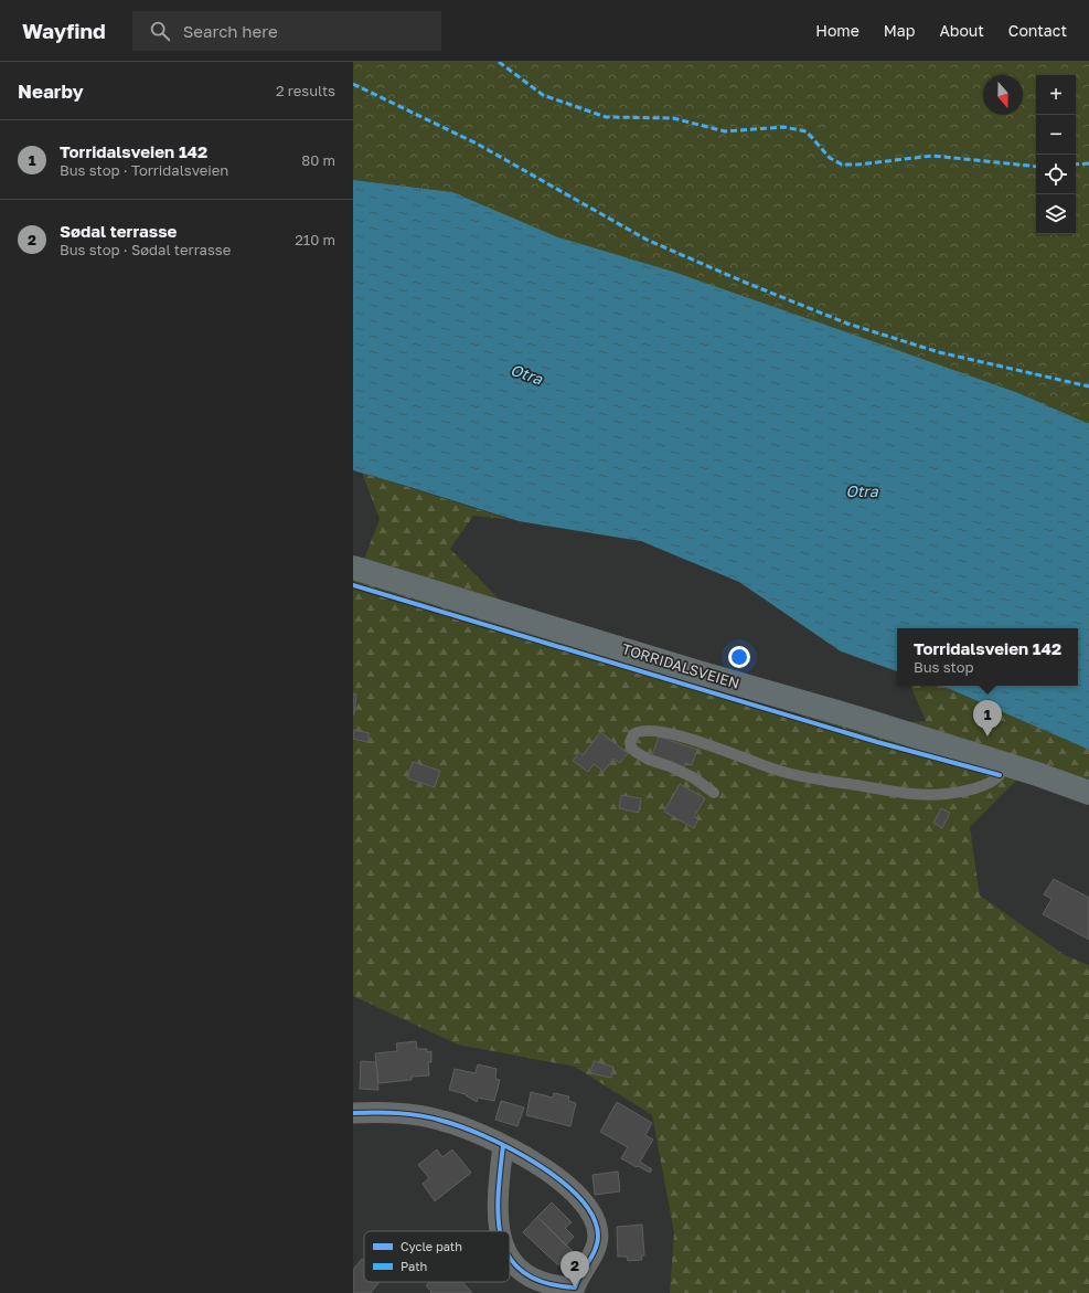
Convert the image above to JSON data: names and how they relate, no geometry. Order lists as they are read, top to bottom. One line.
{"streets":{"main road":["TORRIDALSVEIEN"]},"water":["Otra"],"legend":["Cycle path","Path"],"north":"bottom","page":{"header":"Wayfind","search":"Search here","nav":["Home","Map","About","Contact"],"heading":["Nearby","2 results"],"map_buttons":["+","−"],"list":[{"mark":"1","name":"Torridalsveien 142","note":"Bus stop · Torridalsveien","value":"80 m"},{"mark":"2","name":"Sødal terrasse","note":"Bus stop · Sødal terrasse","value":"210 m"}],"popup":["Torridalsveien 142","Bus stop"],"pins":["1","2"]}}
